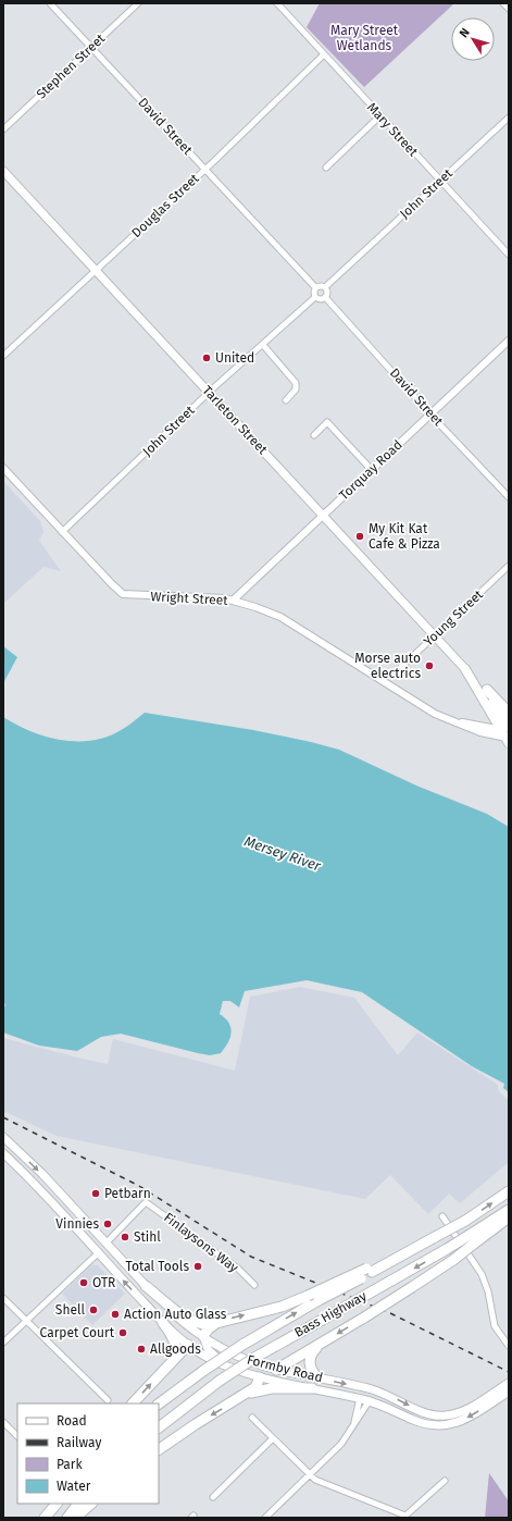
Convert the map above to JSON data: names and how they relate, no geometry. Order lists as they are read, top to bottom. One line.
{"streets":{"highway":["Tarleton Street","Bass Highway"],"main road":["Formby Road"],"street":["Stephen Street","David Street","Mary Street","John Street","Douglas Street","Torquay Road","Wright Street","Young Street","Finlaysons Way"]},"crossings":[["Stephen Street","David Street"],["David Street","John Street"],["David Street","Douglas Street"],["David Street","Torquay Road"],["Mary Street","John Street"],["Mary Street","Douglas Street"],["John Street","Tarleton Street"],["John Street","Wright Street"],["Douglas Street","Tarleton Street"],["Tarleton Street","Torquay Road"],["Tarleton Street","Wright Street"],["Tarleton Street","Young Street"],["Torquay Road","Wright Street"],["Finlaysons Way","Formby Road"]],"water":["Mersey River"],"parks":["Mary Street Wetlands"],"places":["United","My Kit Kat Cafe & Pizza","Morse auto electrics","Petbarn","Vinnies","Stihl","Total Tools","OTR","Shell","Action Auto Glass","Carpet Court","Allgoods"],"legend":["Road","Railway","Park","Water"],"north":"top left"}
